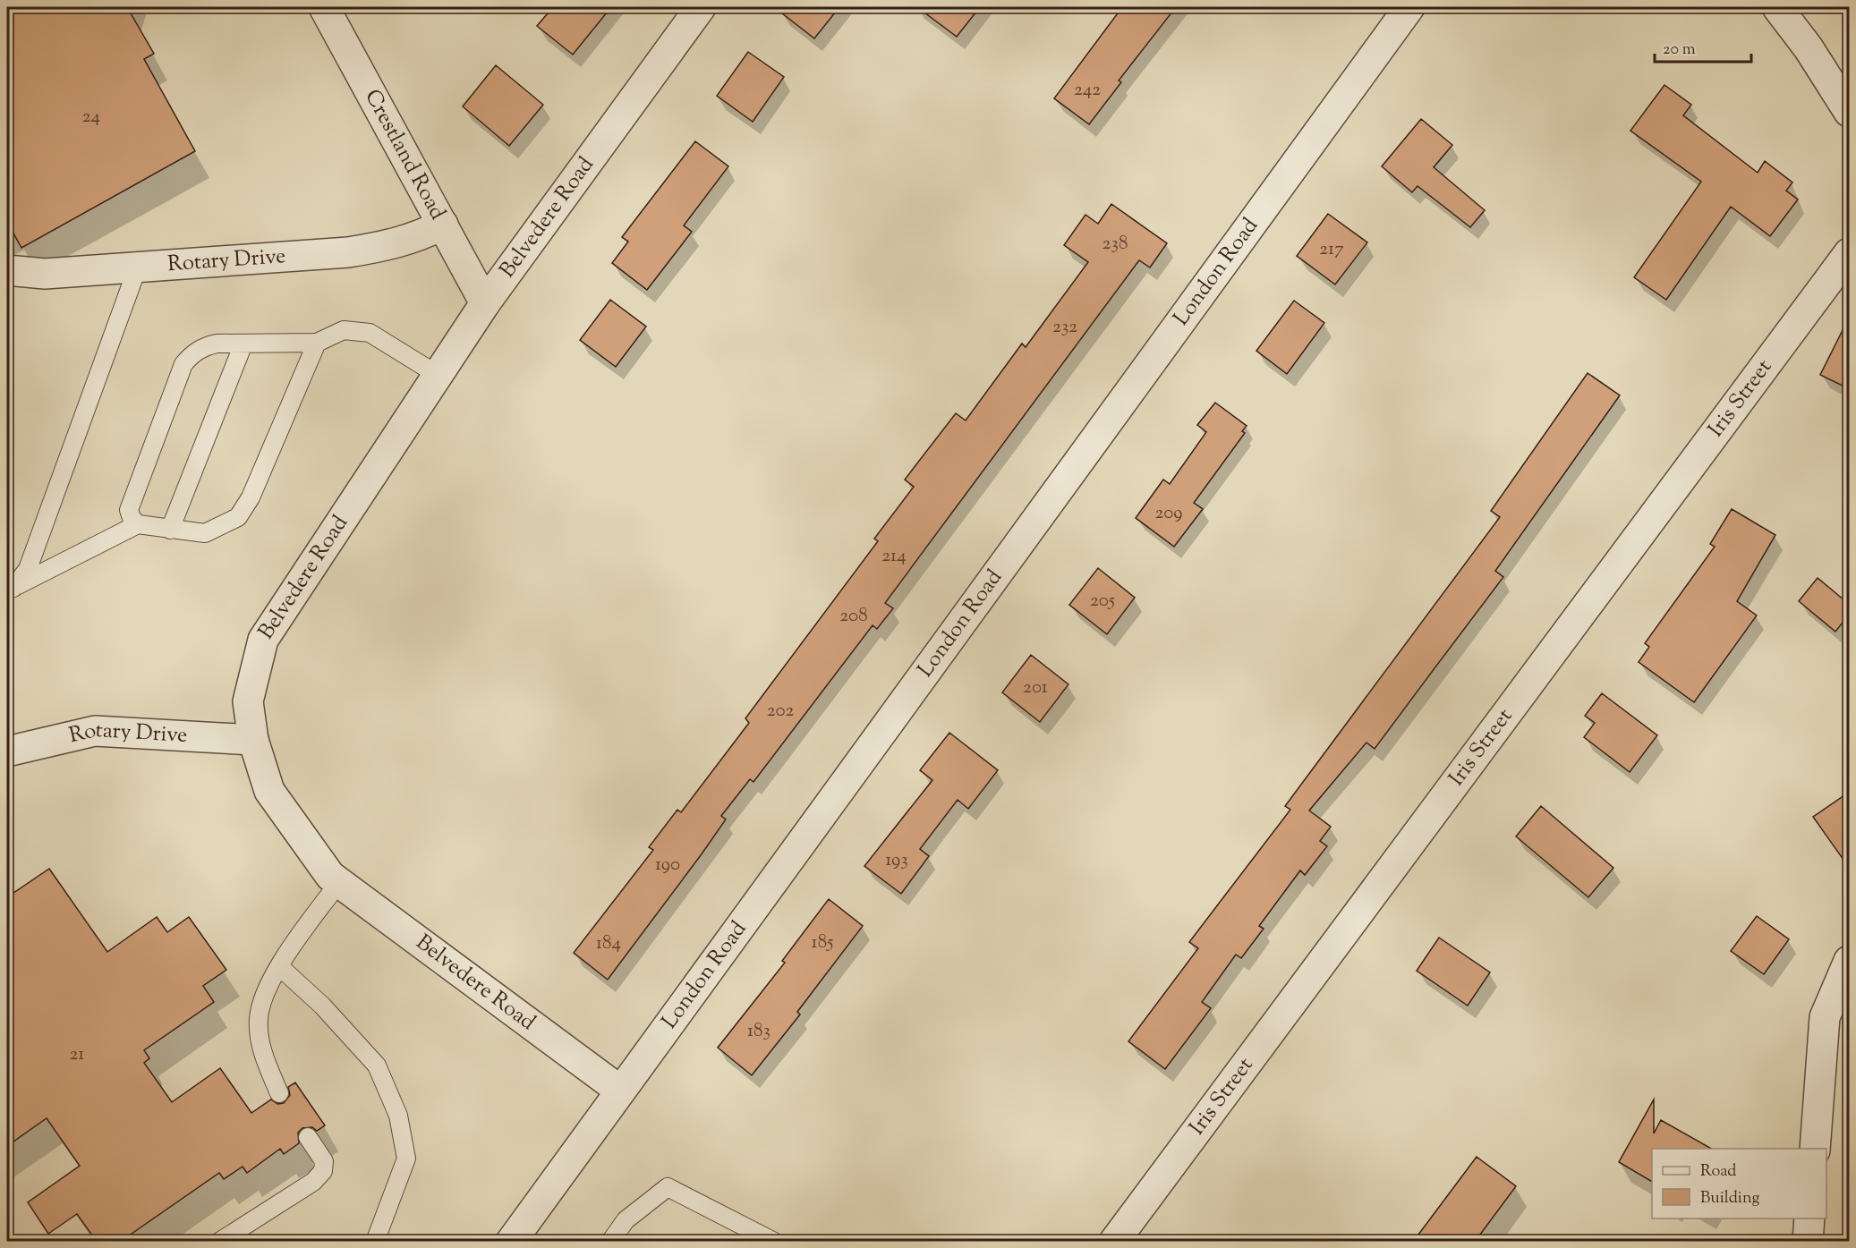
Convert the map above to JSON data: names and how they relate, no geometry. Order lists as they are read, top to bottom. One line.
{"streets":{"street":["Crestland Road","Belvedere Road","Rotary Drive","London Road","Iris Street"]},"crossings":[["Crestland Road","Belvedere Road"],["Crestland Road","Rotary Drive"],["Belvedere Road","Rotary Drive"],["Belvedere Road","London Road"]],"house_numbers":["242","24","238","217","232","209","214","205","208","201","202","193","190","185","184","183","21"],"legend":["Road","Building"],"scale_bar":"20 m"}
